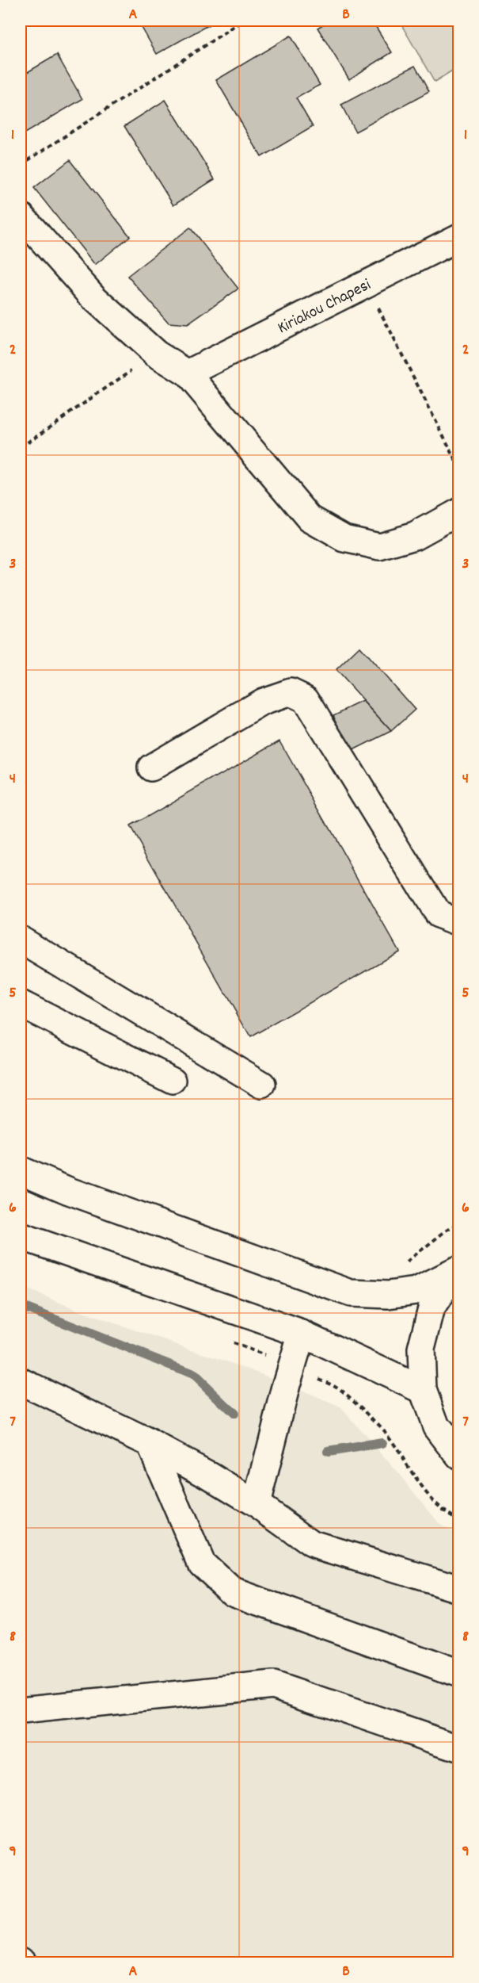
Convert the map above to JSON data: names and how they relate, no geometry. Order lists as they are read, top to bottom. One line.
{"streets":{"street":["Kiriakou Chapesi"]},"grid":{"columns":["A","B"],"rows":["1","2","3","4","5","6","7","8","9"]}}
